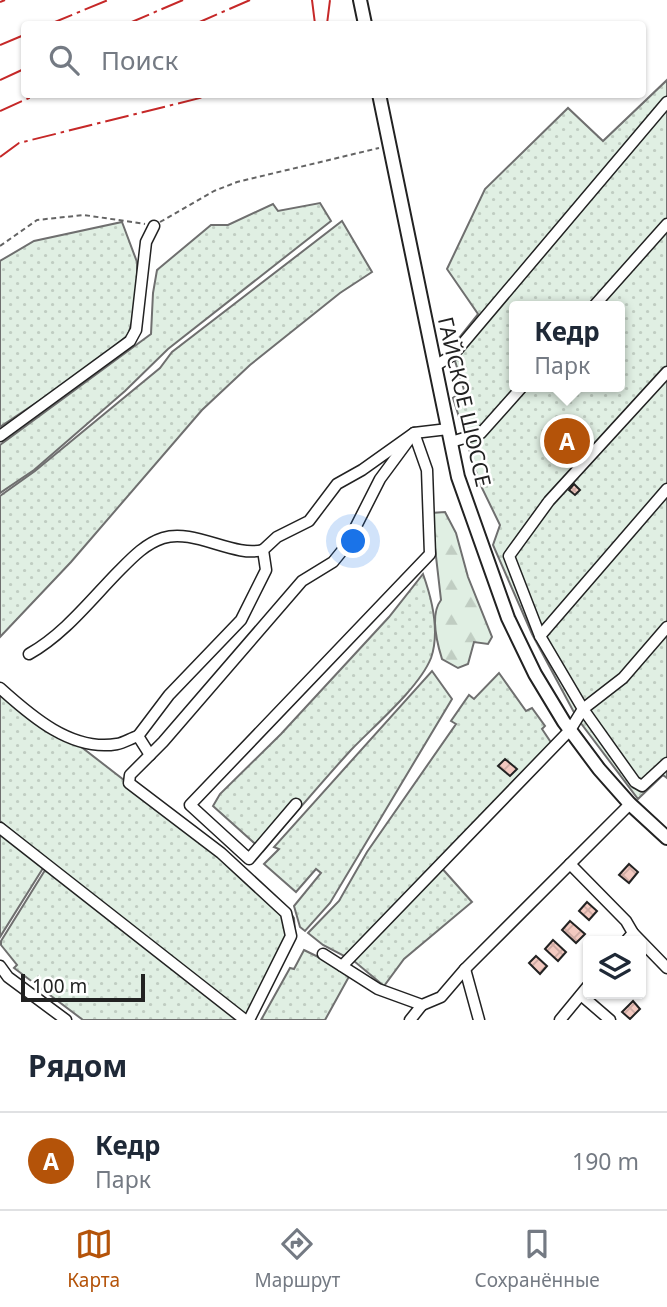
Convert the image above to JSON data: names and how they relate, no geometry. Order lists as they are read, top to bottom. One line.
{"streets":{"main road":["ГАЙСКОЕ ШОССЕ"]},"scale_bar":"100 m","page":{"search":"Поиск","popup":["Кедр","Парк"],"pins":"A","scale":"100 m","heading":"Рядом","list":[{"mark":"A","name":"Кедр","note":"Парк","value":"190 m"}],"nav":["Карта","Маршрут","Сохранённые"]}}
